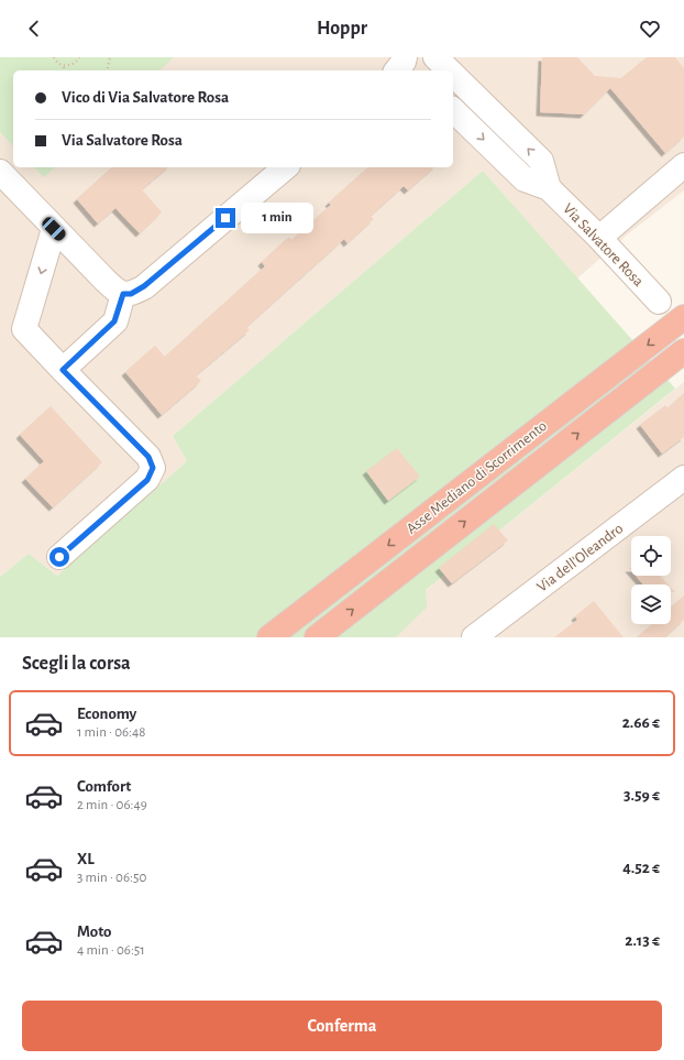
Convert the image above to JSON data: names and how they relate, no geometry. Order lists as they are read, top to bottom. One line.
{"streets":{"highway":["Asse Mediano di Scorrimento"],"street":["Via Salvatore Rosa","Via dell'Oleandro"]},"page":{"header":"Hoppr","banner":["Vico di Via Salvatore Rosa","Via Salvatore Rosa"],"bubble":"1 min","heading":"Scegli la corsa","list":[{"name":"Economy","note":"1 min · 06:48","value":"2.66 €"},{"name":"Comfort","note":"2 min · 06:49","value":"3.59 €"},{"name":"XL","note":"3 min · 06:50","value":"4.52 €"},{"name":"Moto","note":"4 min · 06:51","value":"2.13 €"}],"buttons":"Conferma"}}
